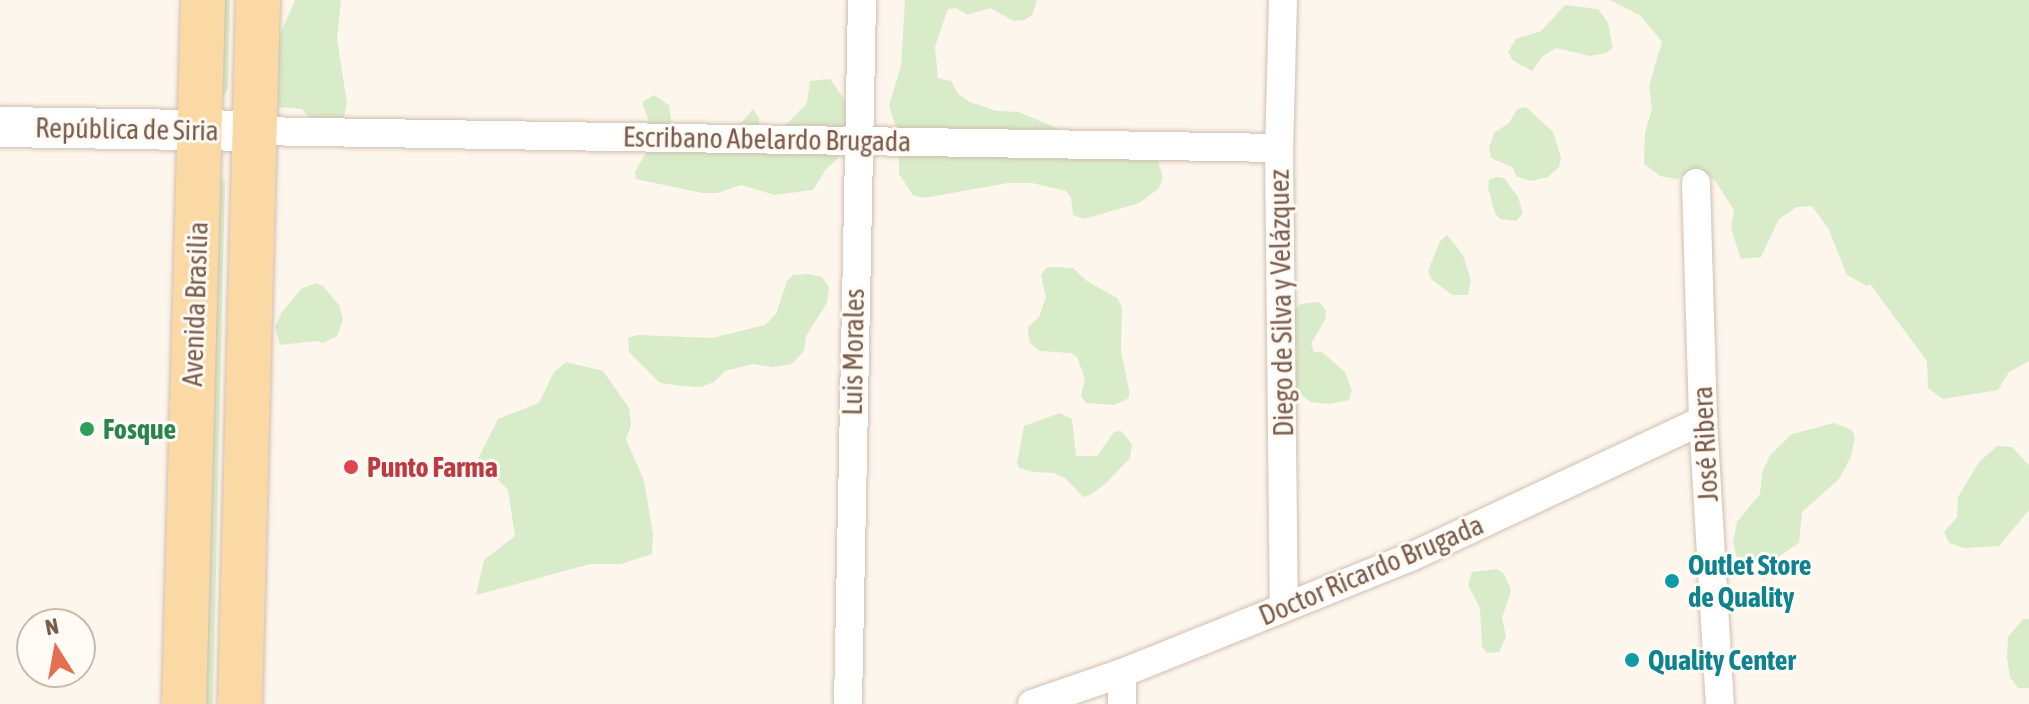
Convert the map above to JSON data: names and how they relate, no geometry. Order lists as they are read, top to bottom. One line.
{"streets":{"main road":["Avenida Brasilia"],"street":["República de Siria","Escribano Abelardo Brugada","Diego de Silva y Velázquez","Luis Morales","José Ribera","Doctor Ricardo Brugada"]},"crossings":[["República de Siria","Escribano Abelardo Brugada"],["República de Siria","Avenida Brasilia"],["Escribano Abelardo Brugada","Diego de Silva y Velázquez"],["Escribano Abelardo Brugada","Avenida Brasilia"],["Escribano Abelardo Brugada","Luis Morales"],["Diego de Silva y Velázquez","Doctor Ricardo Brugada"],["José Ribera","Doctor Ricardo Brugada"]],"places":["Fosque","Punto Farma","Outlet Store de Quality","Quality Center"],"north":"top"}
